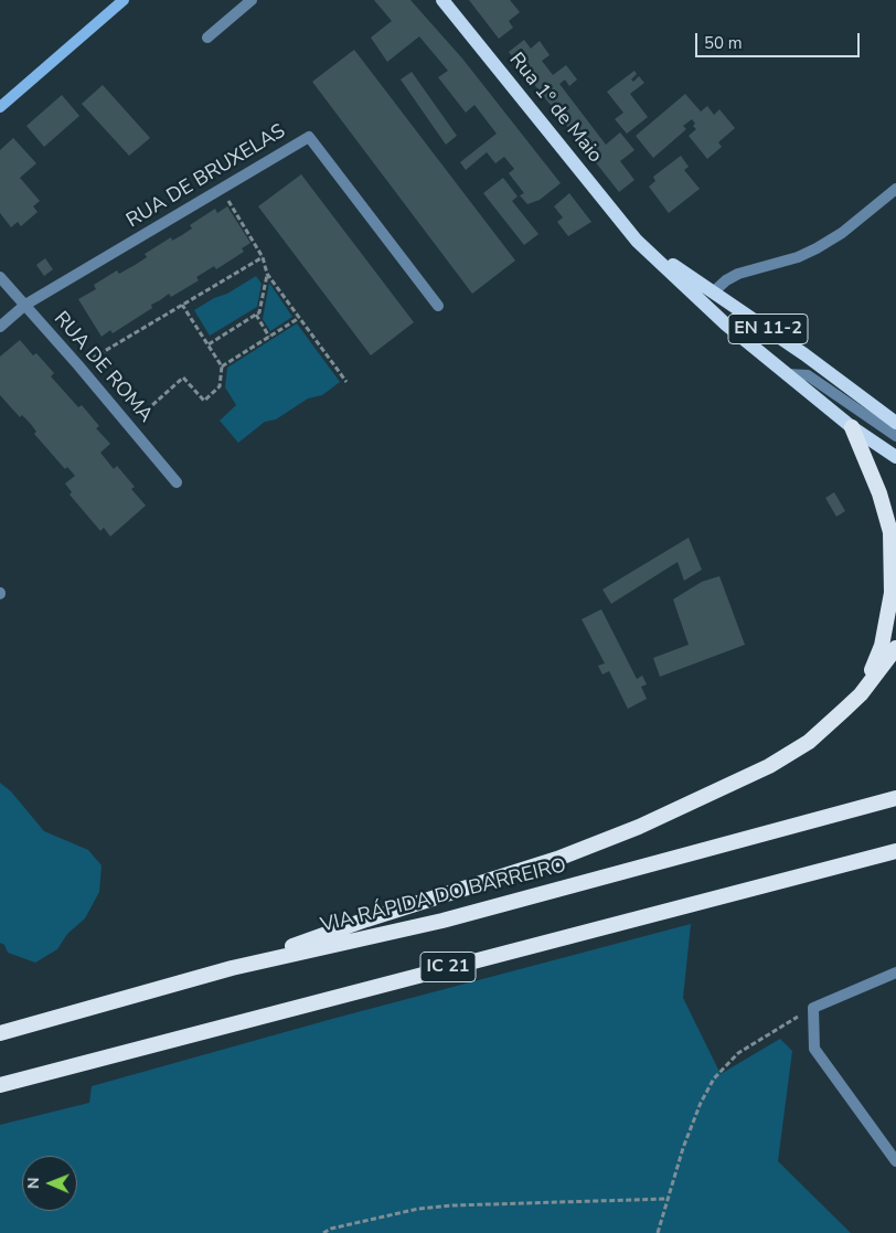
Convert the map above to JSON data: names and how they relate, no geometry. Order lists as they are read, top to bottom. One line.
{"streets":{"highway":["VIA RÁPIDA DO BARREIRO","IC 21"],"main road":["Rua 1º de Maio","EN 11-2"],"street":["RUA DE BRUXELAS","RUA DE ROMA"]},"crossings":[["Rua 1º de Maio","EN 11-2"],["RUA DE BRUXELAS","RUA DE ROMA"]],"scale_bar":"50 m","north":"left"}
